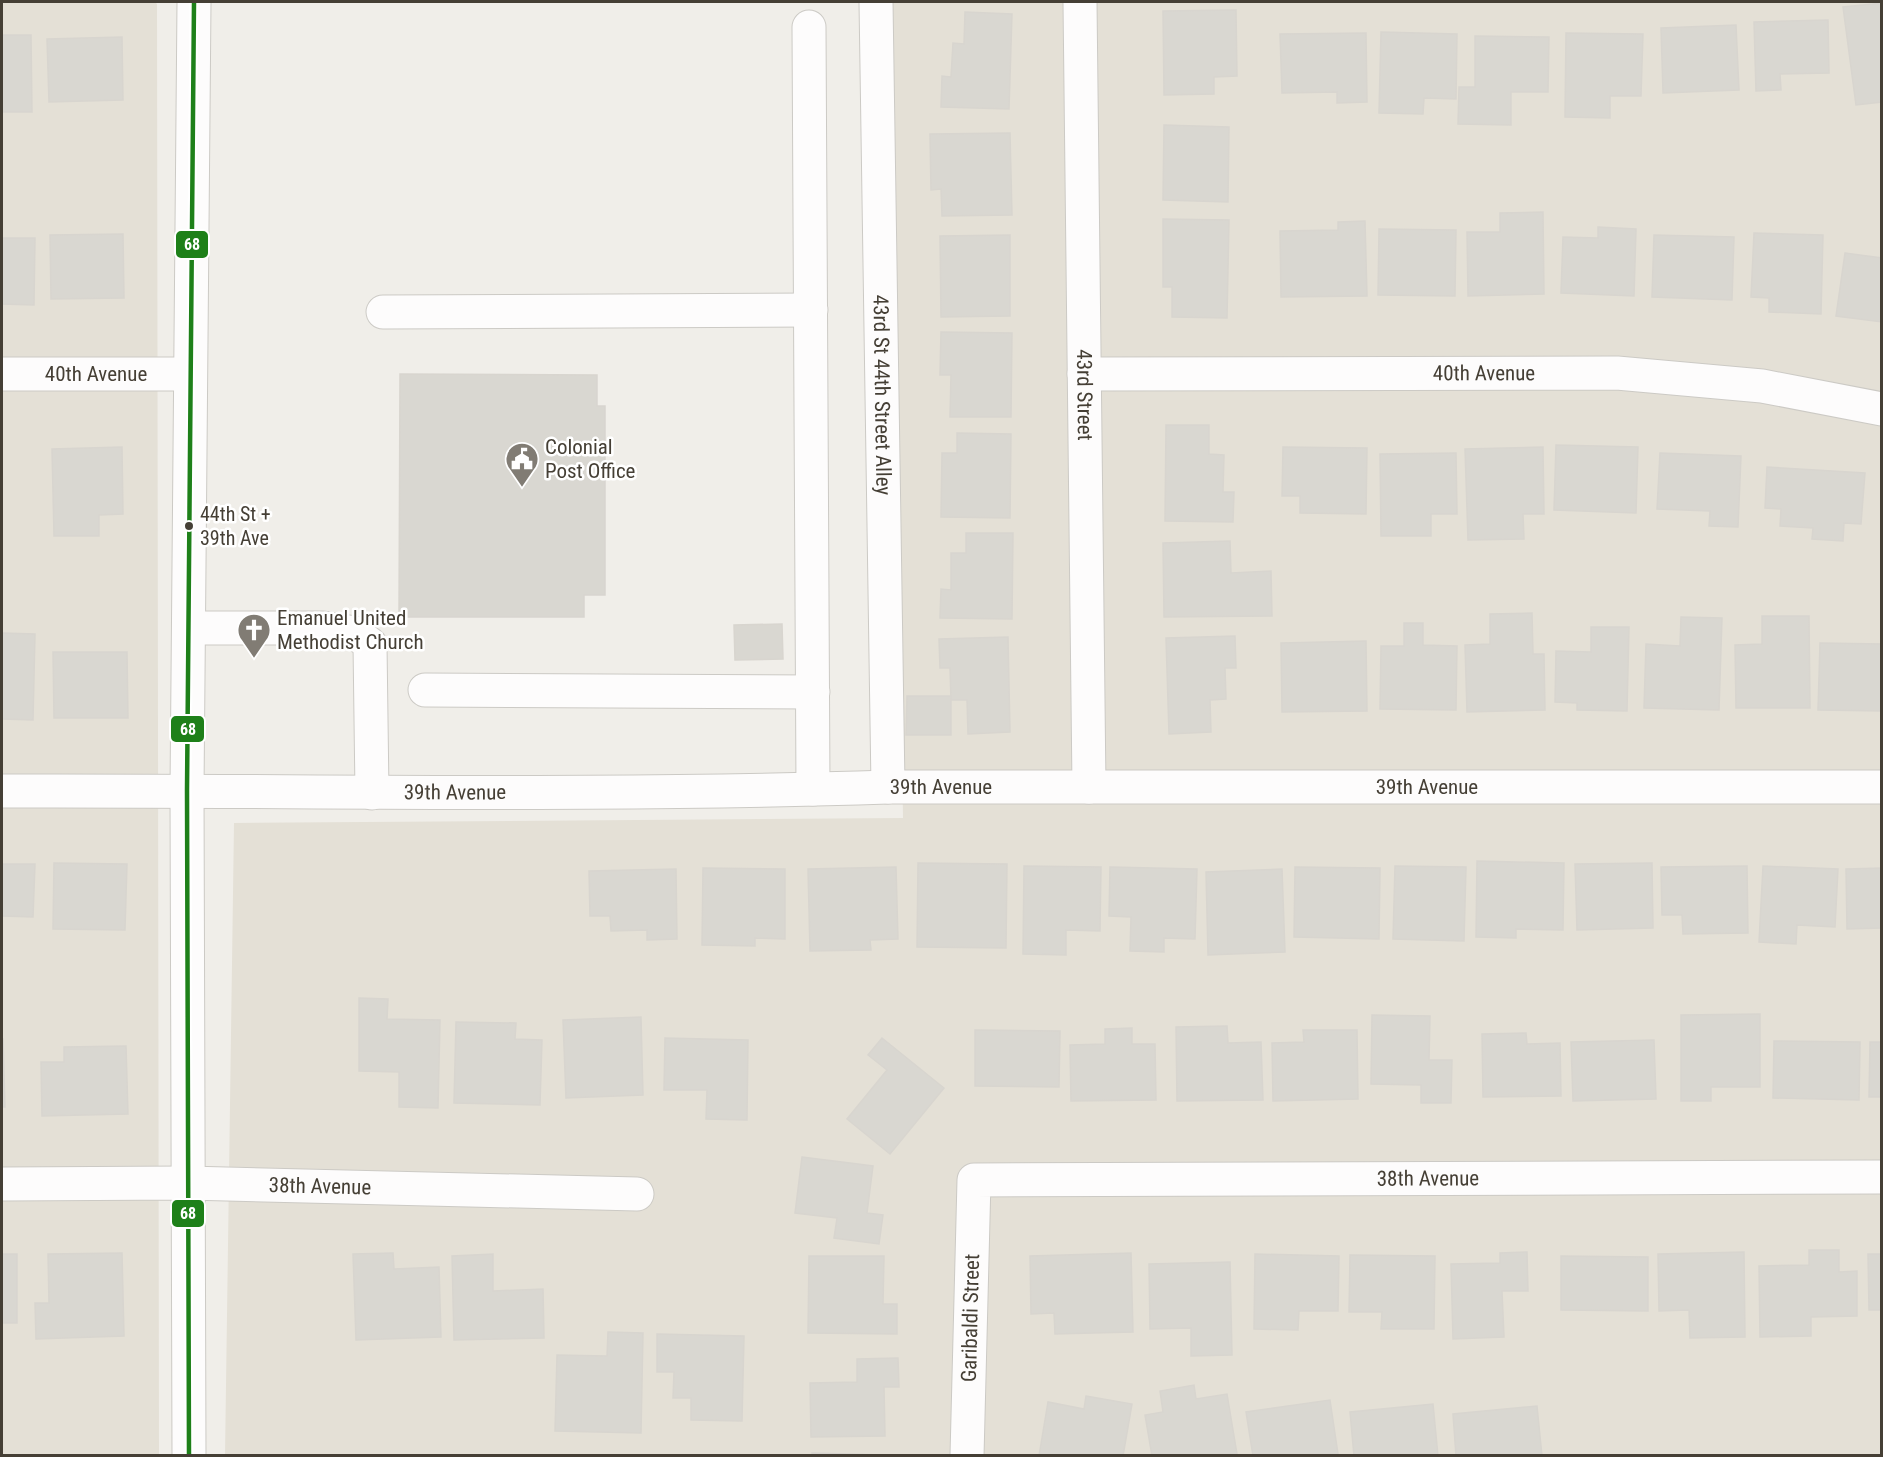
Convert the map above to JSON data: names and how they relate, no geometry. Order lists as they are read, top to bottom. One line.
{"streets":{"street":["40th Avenue","43rd St 44th Street Alley","43rd Street","39th Avenue","38th Avenue","Garibaldi Street"]},"crossings":[["40th Avenue","43rd Street"],["43rd St 44th Street Alley","39th Avenue"],["43rd Street","39th Avenue"],["38th Avenue","Garibaldi Street"]],"places":{"public building":["Colonial Post Office"],"other":["44th St + 39th Ave"],"church":["Emanuel United Methodist Church"]},"lines":["transit line 68"]}
